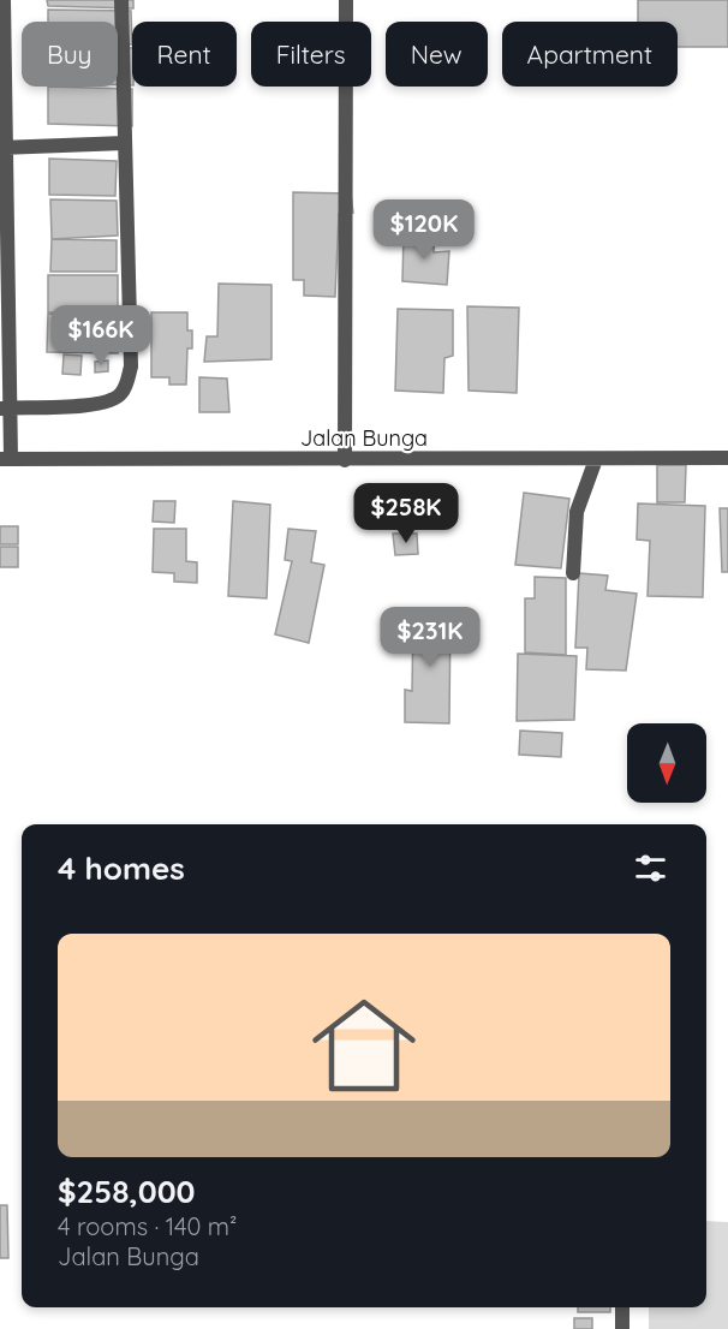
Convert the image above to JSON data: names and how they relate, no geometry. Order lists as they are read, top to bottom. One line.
{"streets":{"street":["Jalan Bunga"]},"north":"bottom","page":{"chip":["Buy","Rent","Filters","New","Apartment"],"price":["$120K","$166K","$258K","$231K"],"heading":"4 homes","list":[{"name":"$258,000","note":"4 rooms · 140 m² · Jalan Bunga"}]}}
